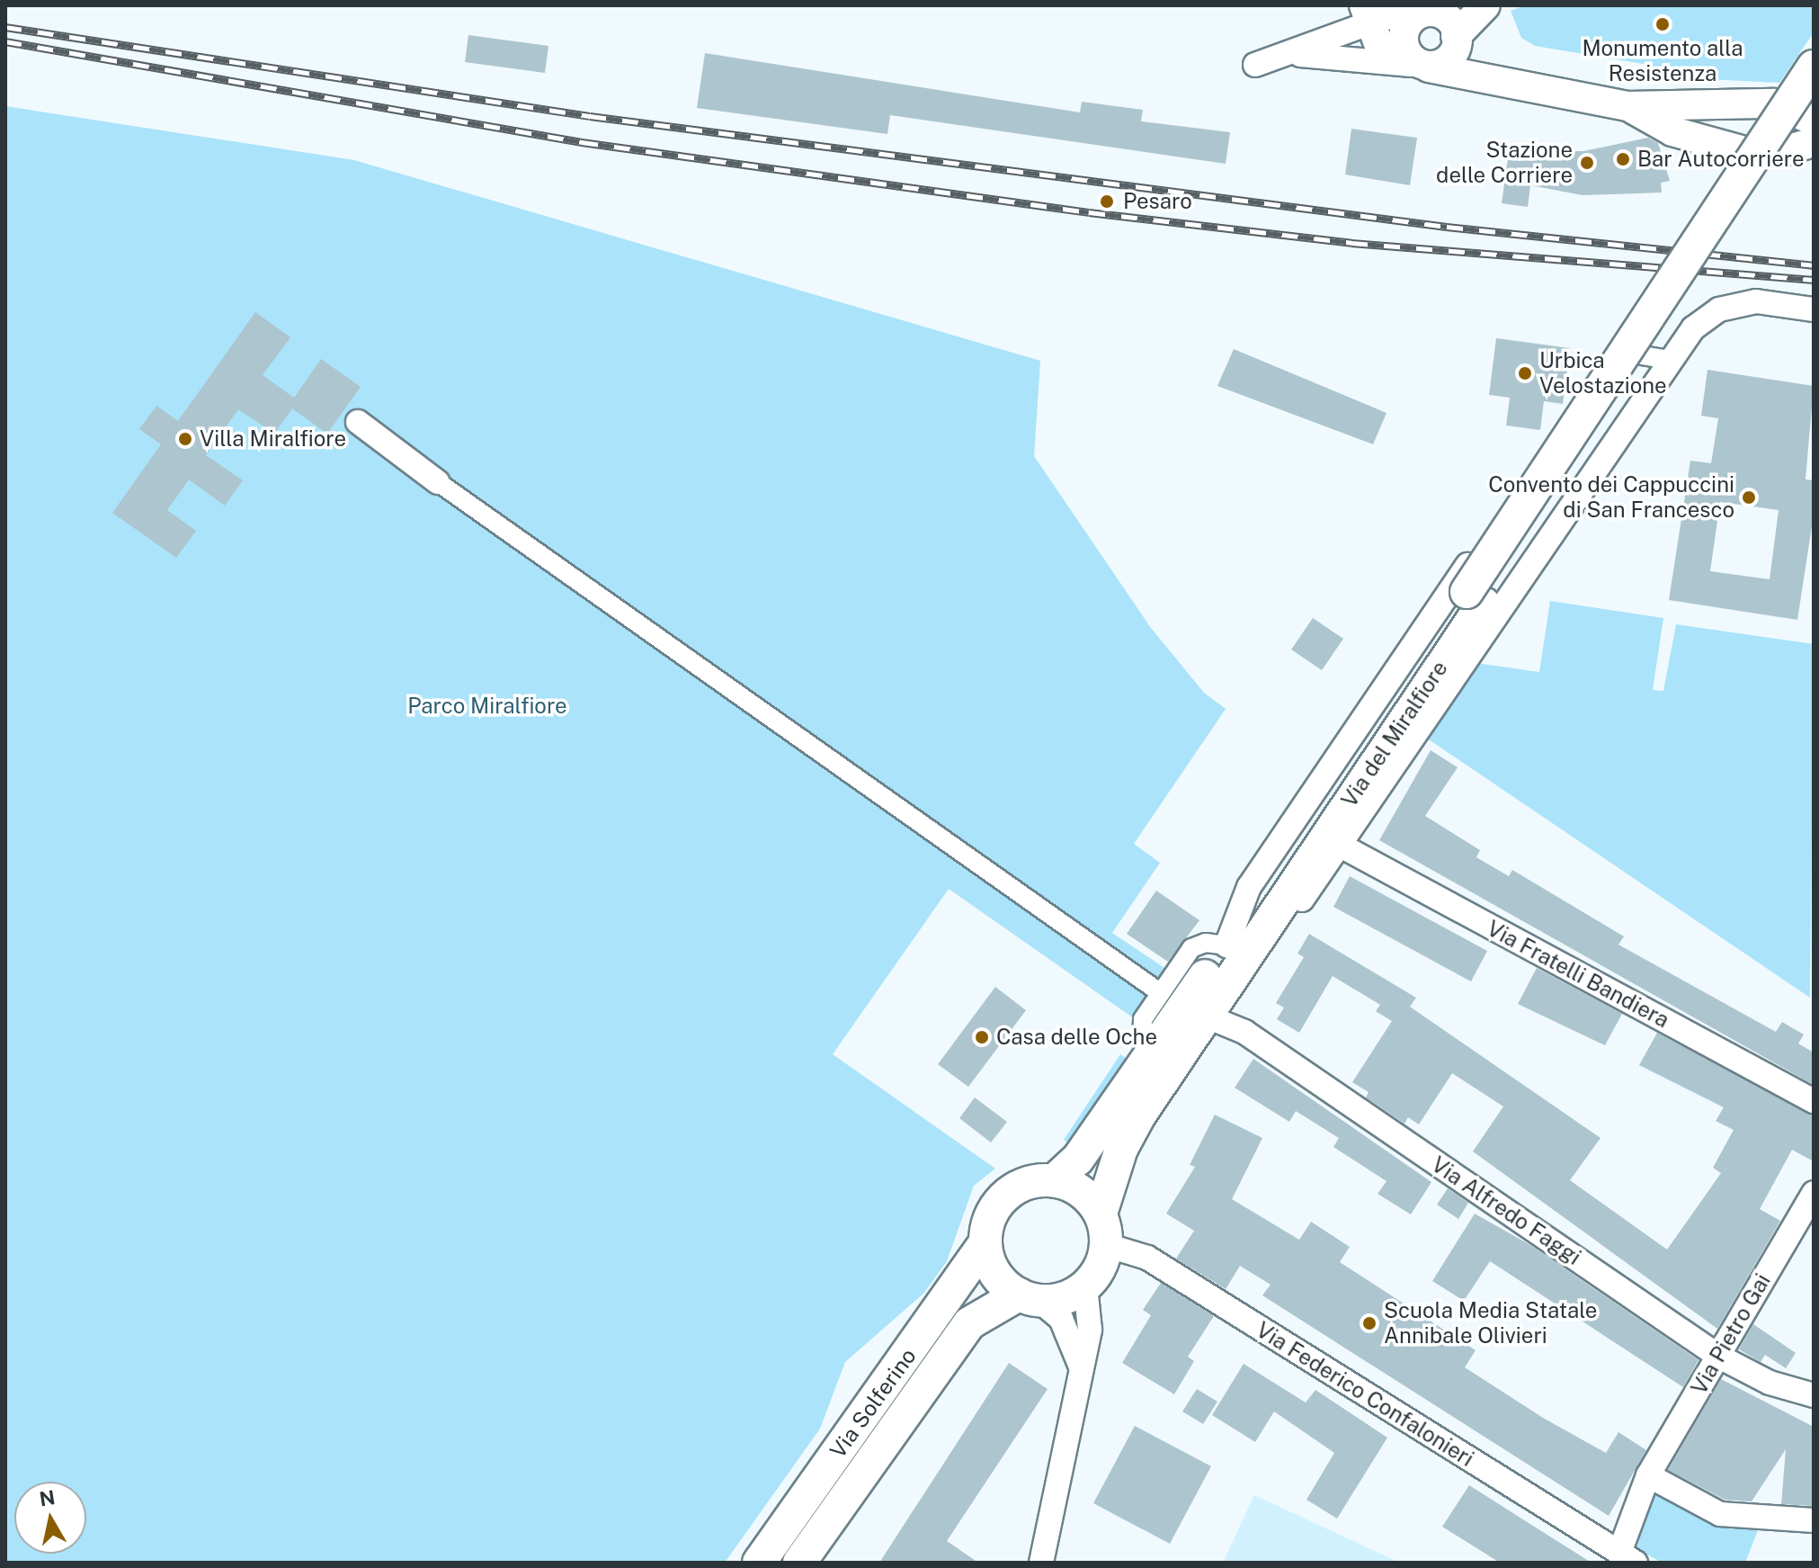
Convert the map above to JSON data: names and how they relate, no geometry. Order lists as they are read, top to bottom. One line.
{"streets":{"main road":["Via del Miralfiore","Via Solferino"],"street":["Via Fratelli Bandiera","Via Alfredo Faggi","Via Pietro Gai","Via Federico Confalonieri"]},"crossings":[["Via del Miralfiore","Via Alfredo Faggi"],["Via del Miralfiore","Via Federico Confalonieri"],["Via del Miralfiore","Via Solferino"],["Via Alfredo Faggi","Via Pietro Gai"],["Via Pietro Gai","Via Federico Confalonieri"],["Via Federico Confalonieri","Via Solferino"]],"parks":["Parco Miralfiore"],"places":["Monumento alla Resistenza","Bar Autocorriere","Stazione delle Corriere","Pesaro","Urbica Velostazione","Villa Miralfiore","Convento dei Cappuccini di San Francesco","Casa delle Oche","Scuola Media Statale Annibale Olivieri"],"north":"top"}
